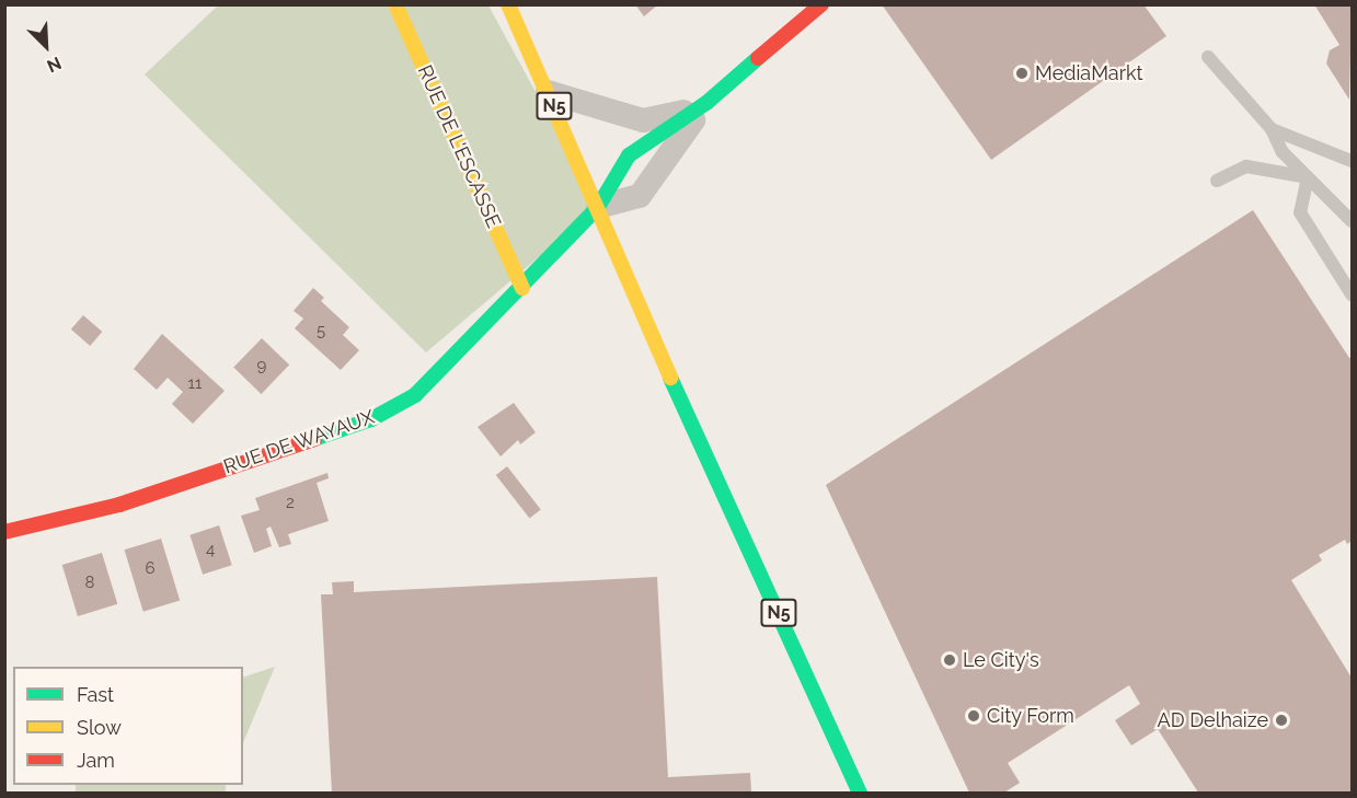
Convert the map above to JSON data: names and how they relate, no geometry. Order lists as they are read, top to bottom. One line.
{"streets":{"street":["N5","RUE DE L'ESCASSE","RUE DE WAYAUX"]},"crossings":[["N5","RUE DE WAYAUX"],["RUE DE L'ESCASSE","RUE DE WAYAUX"]],"places":["MediaMarkt","Le City's","City Form","AD Delhaize"],"house_numbers":["5","9","11","2","4","6","8"],"legend":["Fast","Slow","Jam"],"north":"bottom right"}
